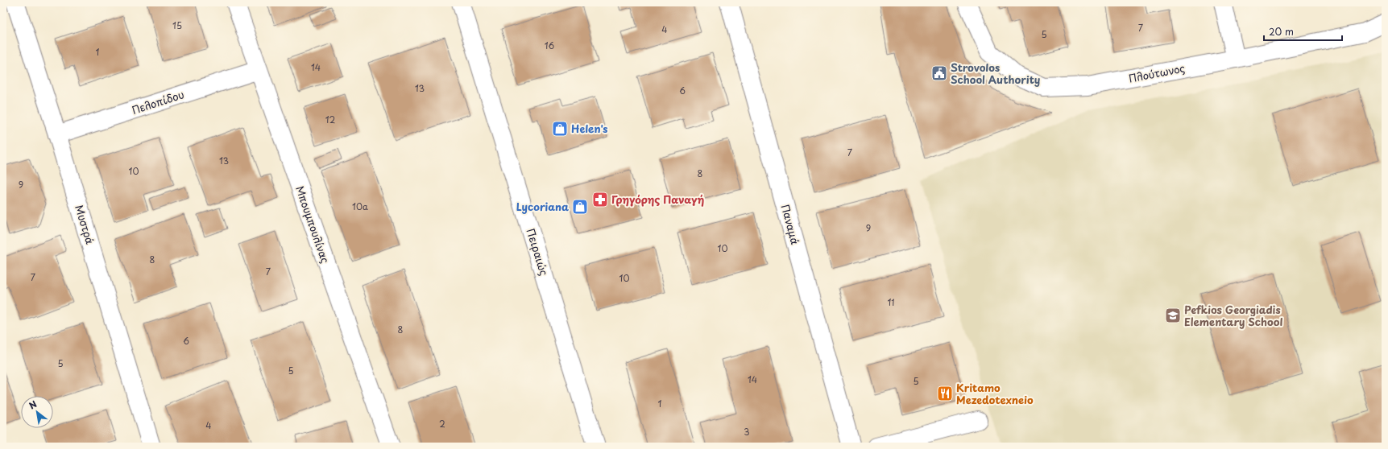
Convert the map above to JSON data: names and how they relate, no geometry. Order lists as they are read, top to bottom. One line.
{"streets":{"street":["Πλούτωνος","Πελοπίδου","Μυστρά","Μπουμπουλίνας","Παναμά","Πειραιώς"]},"crossings":[["Πελοπίδου","Μυστρά"],["Πελοπίδου","Μπουμπουλίνας"]],"places":{"public building":["Strovolos School Authority"],"shop":["Helen's","Lycoriana"],"pharmacy":["Γρηγόρης Παναγή"],"school or university":["Pefkios Georgiadis Elementary School"],"restaurant":["Kritamo Mezedotexneio"]},"house_numbers":["15","7","4","5","16","1","14","13","6","12","7","13","10","8","9","10a","9","10","8","7","7","10","11","8","6","5","5","14","5","1","2","4","3"],"scale_bar":"20 m","north":"top left"}
